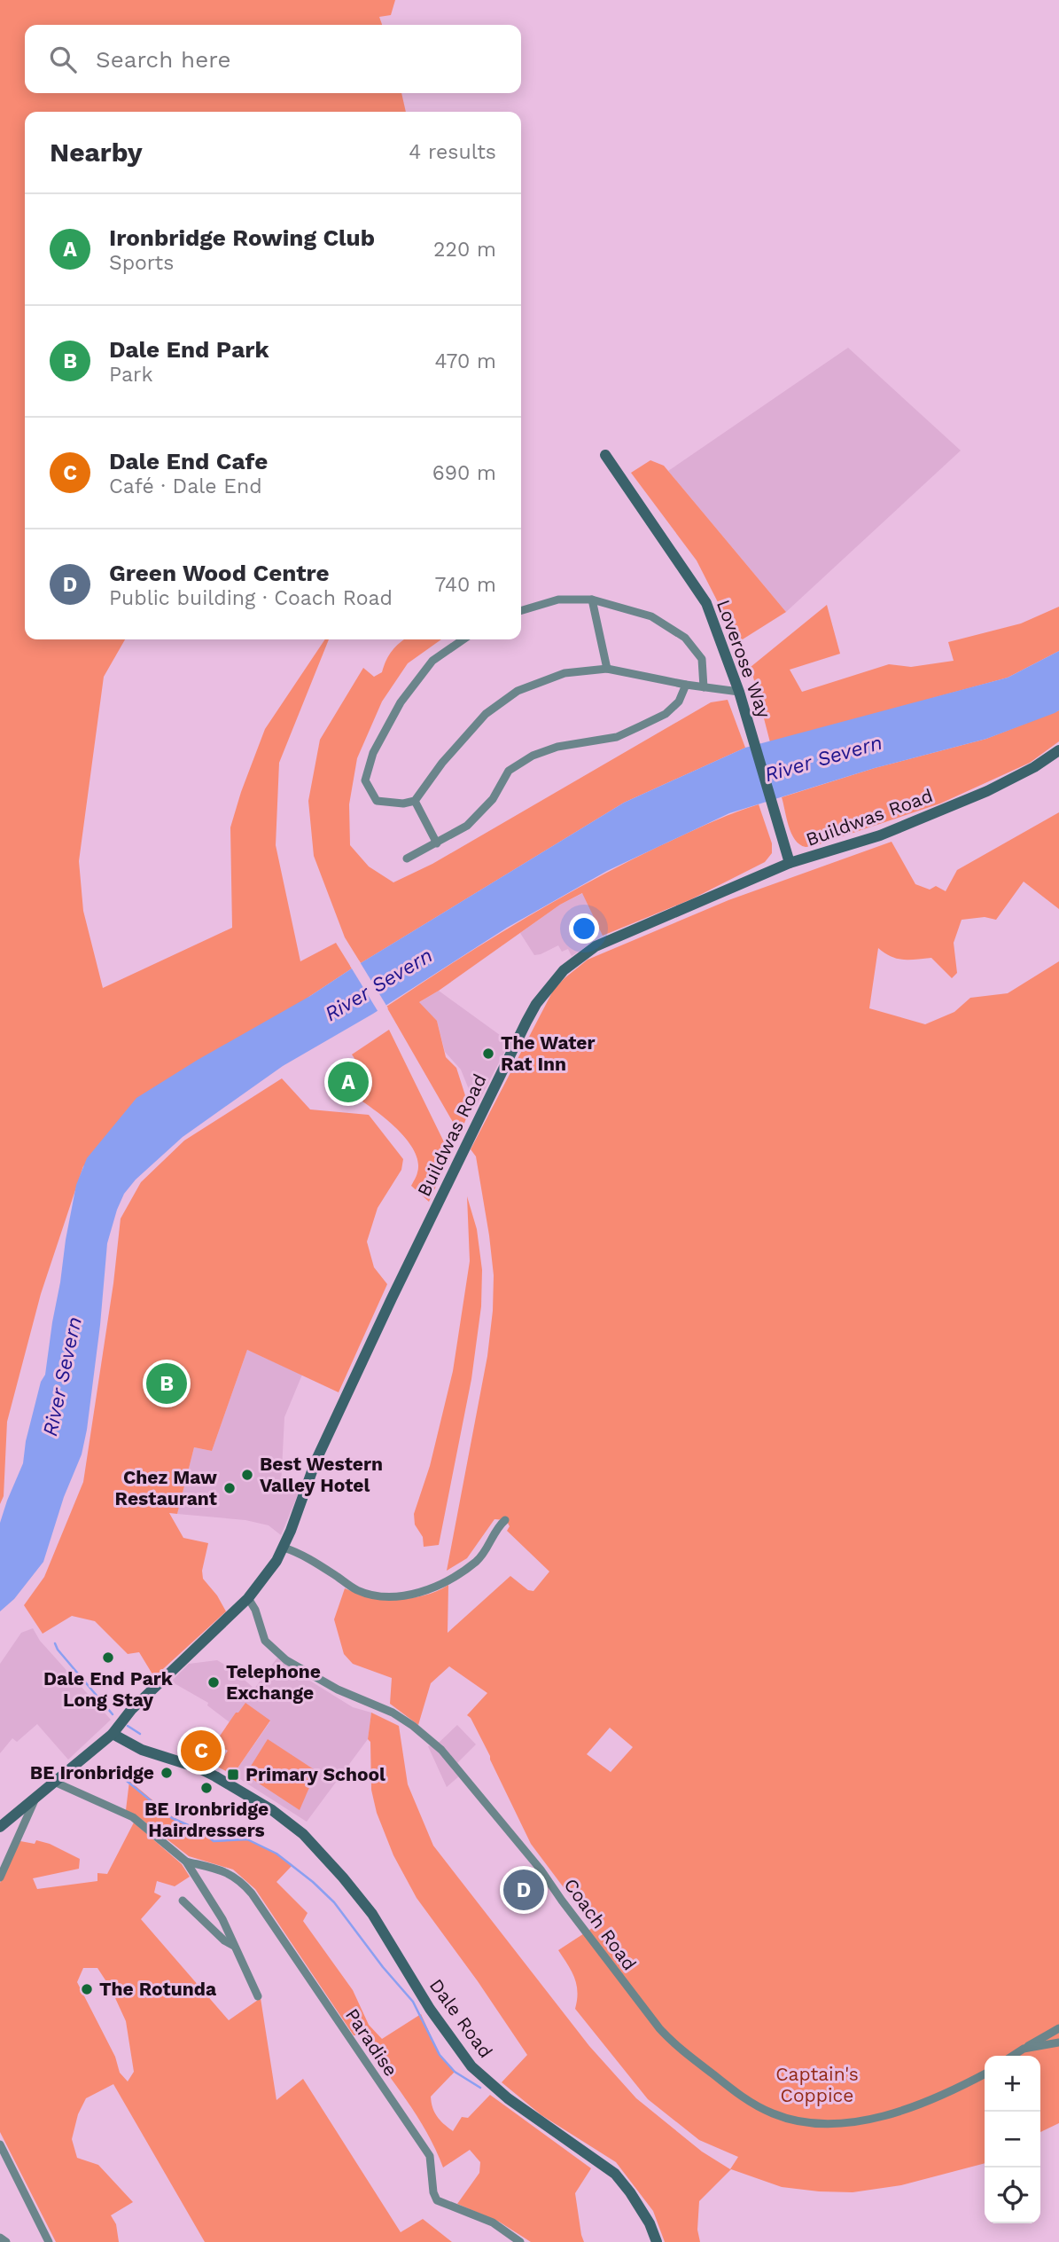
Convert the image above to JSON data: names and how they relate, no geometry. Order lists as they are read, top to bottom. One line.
{"streets":{"street":["Loverose Way","Buildwas Road","Coach Road","Dale Road","Paradise"]},"crossings":[["Loverose Way","Buildwas Road"],["Buildwas Road","Coach Road"],["Buildwas Road","Dale Road"],["Buildwas Road","Paradise"]],"water":["River Severn"],"parks":["Captain's Coppice"],"places":{"other":["The Water Rat Inn","Best Western Valley Hotel","Chez Maw Restaurant","Dale End Park Long Stay","Telephone Exchange","BE Ironbridge","BE Ironbridge Hairdressers","The Rotunda"],"transit":["Primary School"]},"page":{"search":"Search here","heading":["Nearby","4 results"],"list":[{"mark":"A","name":"Ironbridge Rowing Club","note":"Sports","value":"220 m"},{"mark":"B","name":"Dale End Park","note":"Park","value":"470 m"},{"mark":"C","name":"Dale End Cafe","note":"Café · Dale End","value":"690 m"},{"mark":"D","name":"Green Wood Centre","note":"Public building · Coach Road","value":"740 m"}],"pins":["A","B","C","D"],"map_buttons":["+","−"]}}
